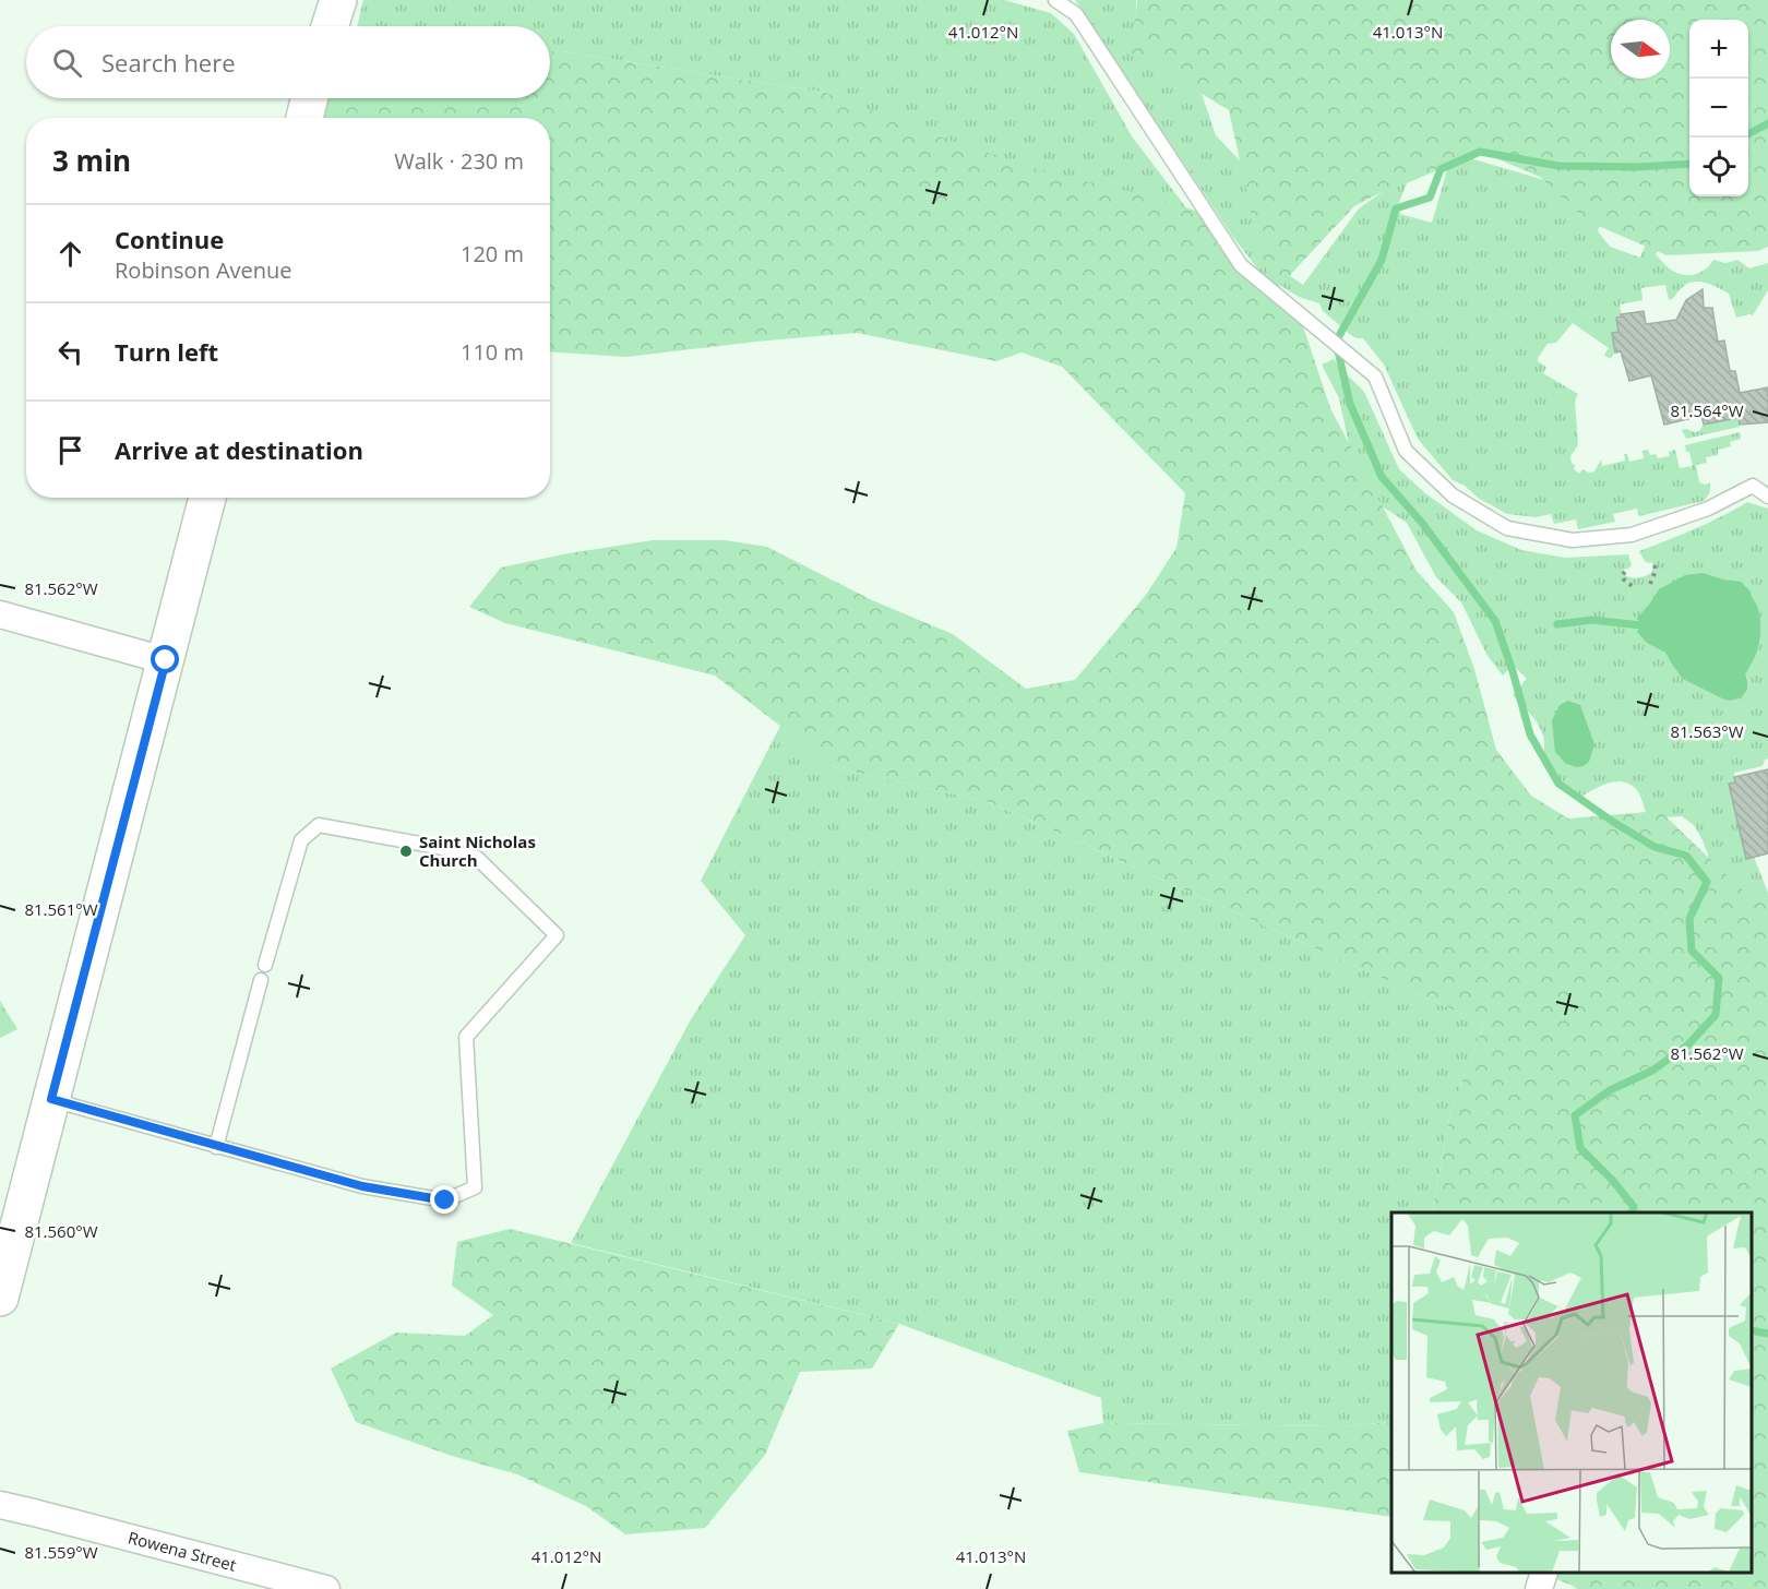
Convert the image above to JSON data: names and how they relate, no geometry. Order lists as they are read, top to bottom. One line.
{"streets":{"street":["Rowena Street"]},"places":["Saint Nicholas Church"],"north":"right","page":{"map_buttons":["+","−"],"search":"Search here","heading":["3 min","Walk · 230 m"],"list":[["Continue","Robinson Avenue","120 m"],["Turn left","110 m"],"Arrive at destination"]},"coordinates":["41.012°N","41.013°N","81.564°W","81.562°W","81.563°W","81.561°W","81.560°W","81.559°W"]}
